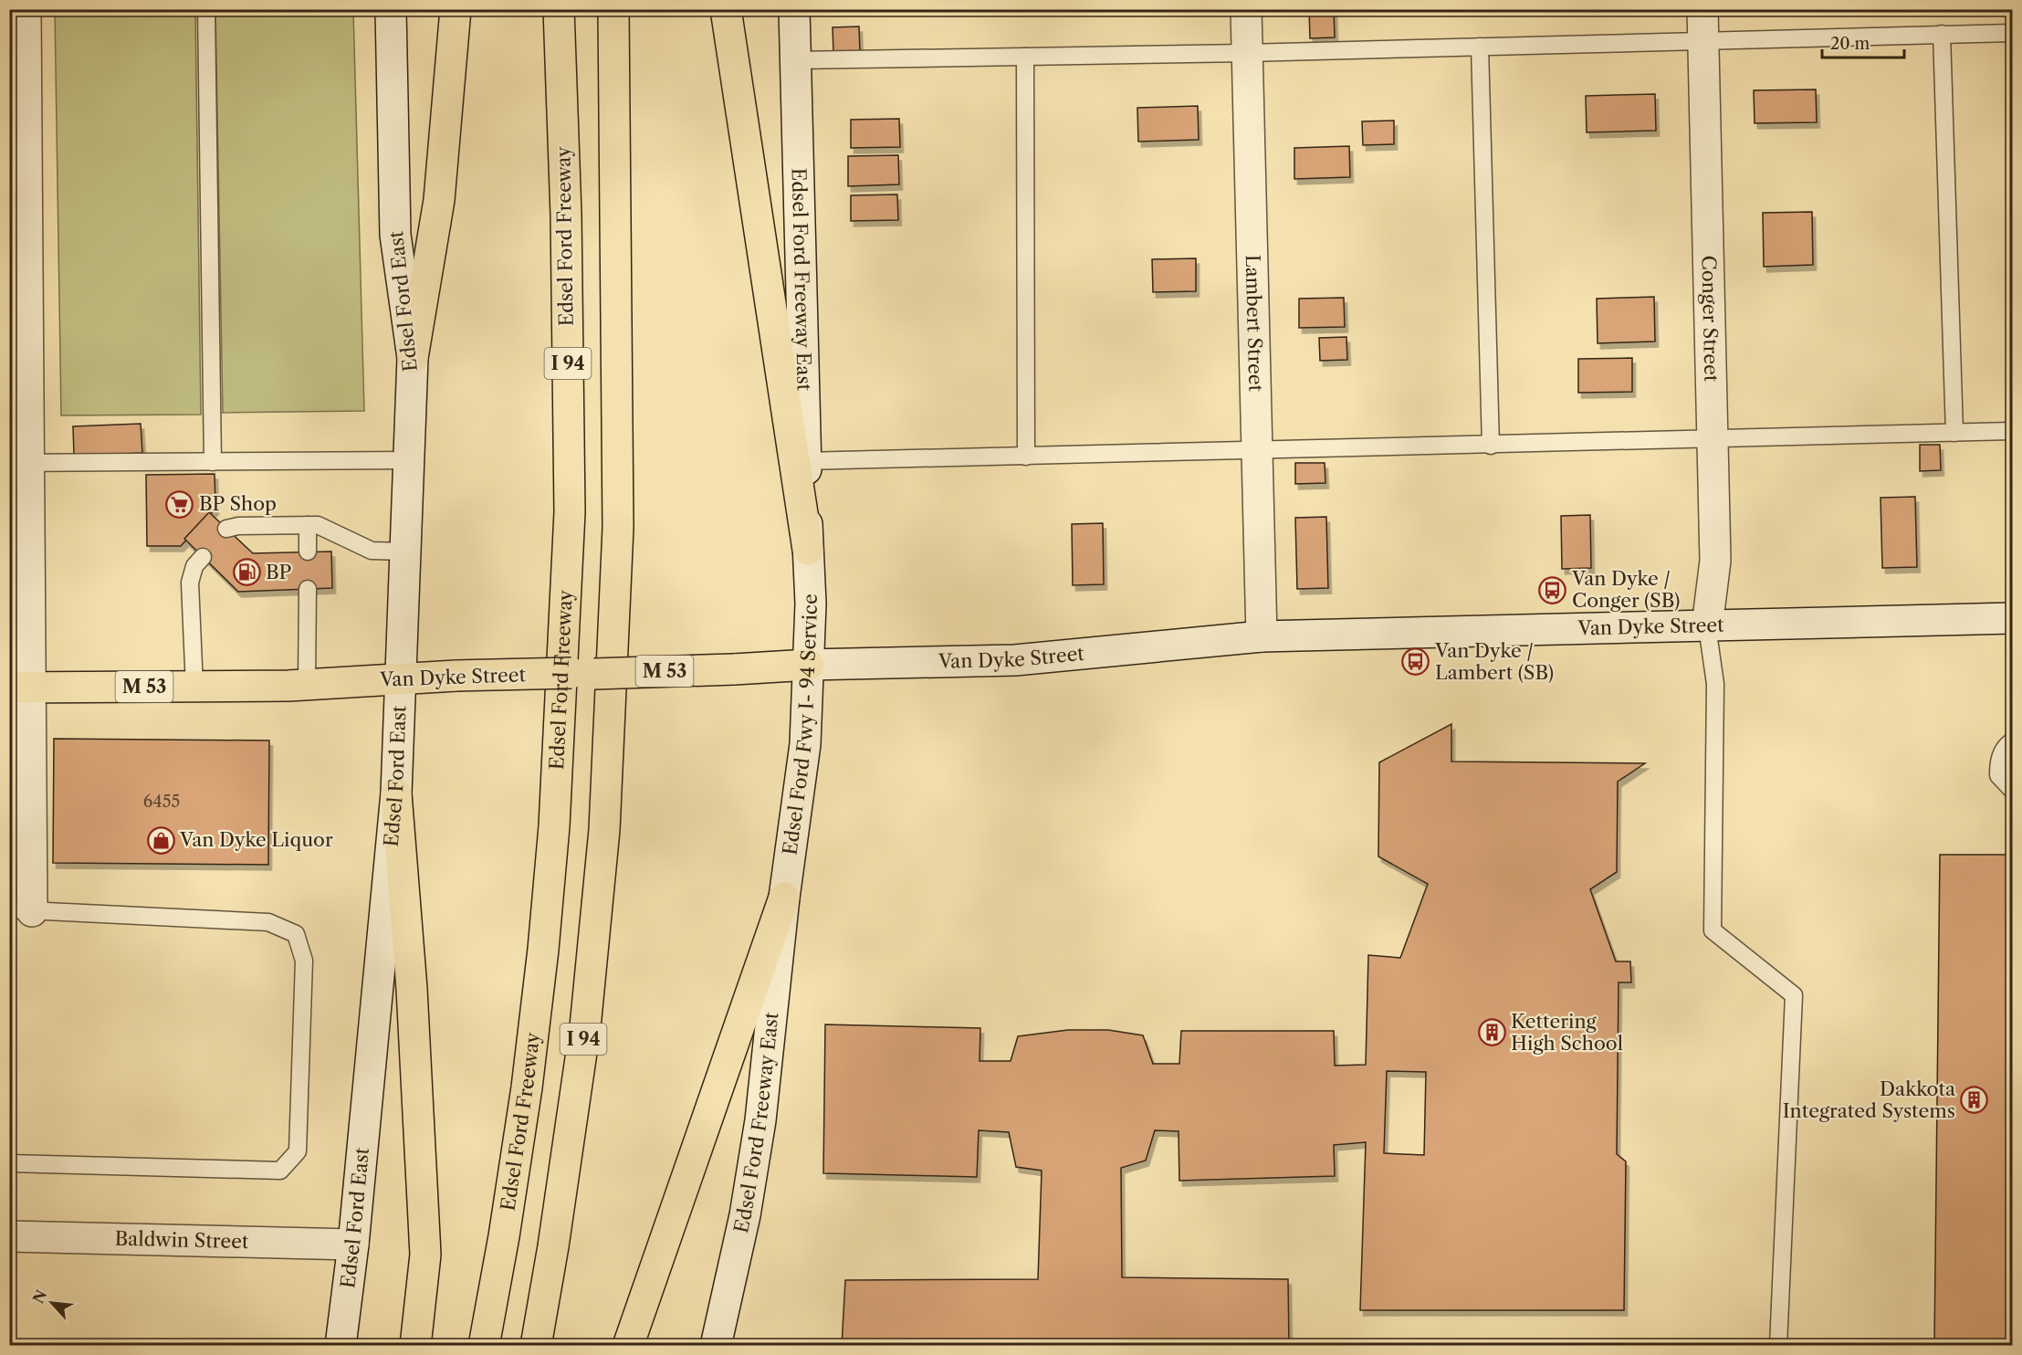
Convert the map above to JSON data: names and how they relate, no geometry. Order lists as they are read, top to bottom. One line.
{"streets":{"main road":["Edsel Ford Freeway","I 94","Van Dyke Street","M 53"],"street":["Edsel Ford Freeway East","Edsel Ford East","Conger Street","Lambert Street","Edsel Ford Fwy I- 94 Service","Baldwin Street"]},"crossings":[["Edsel Ford Freeway East","Edsel Ford Fwy I- 94 Service"],["Edsel Ford East","Van Dyke Street"],["Edsel Ford East","Baldwin Street"],["Conger Street","Van Dyke Street"],["Lambert Street","Van Dyke Street"],["Van Dyke Street","Edsel Ford Fwy I- 94 Service"]],"places":{"supermarket":["BP Shop"],"fuel station":["BP"],"bus stop":["Van Dyke / Conger (SB)","Van Dyke / Lambert (SB)"],"shop":["Van Dyke Liquor"],"building":["Kettering High School","Dakkota Integrated Systems"]},"house_numbers":["6455"],"scale_bar":"20 m","north":"top left"}
